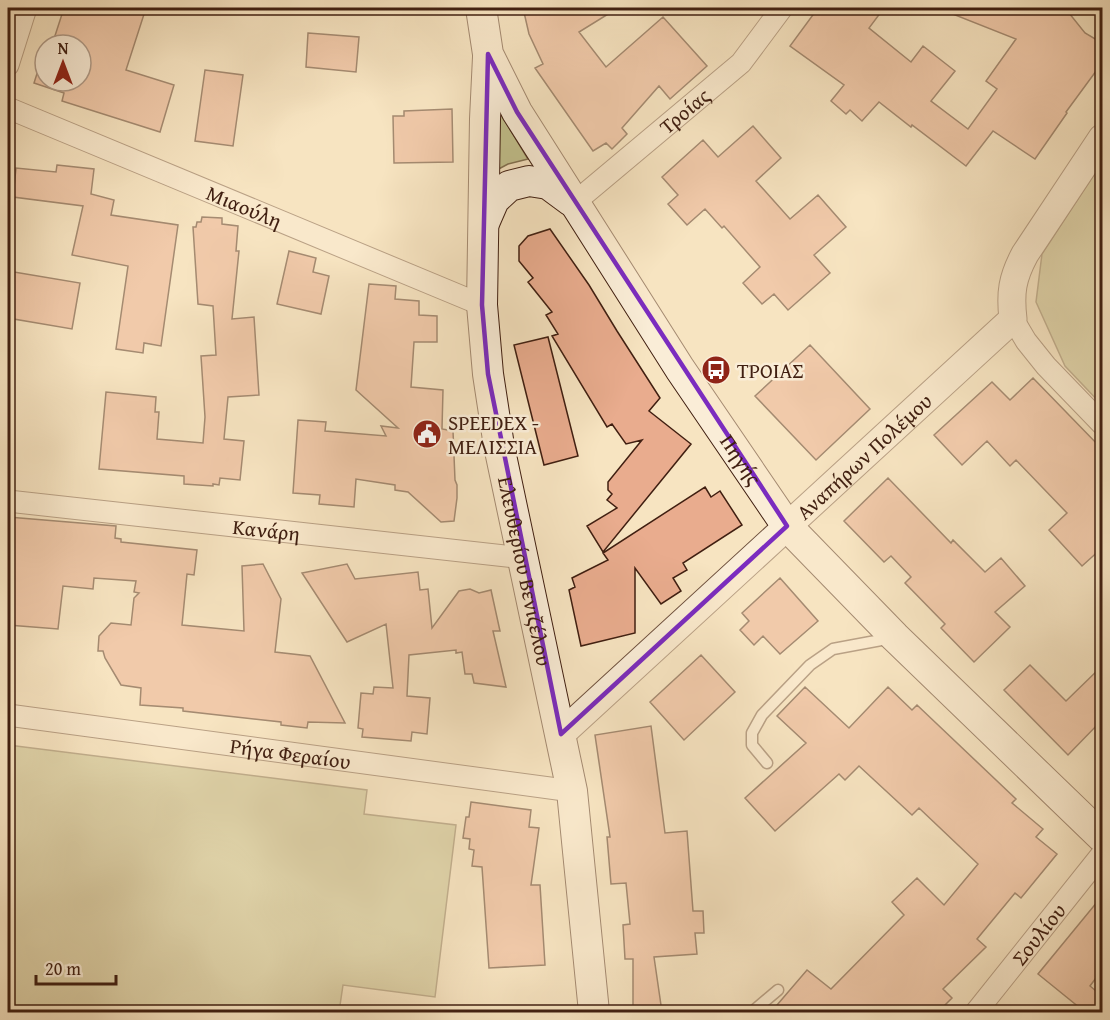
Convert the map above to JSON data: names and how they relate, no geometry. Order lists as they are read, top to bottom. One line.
{"streets":{"main road":["Πηγής","Ελευθερίου Βενιζέλου"],"street":["Τροίας","Μιαούλη","Αναπήρων Πολέμου","Κανάρη","Ρήγα Φεραίου","Σουλίου"]},"crossings":[["Τροίας","Πηγής"],["Μιαούλη","Ελευθερίου Βενιζέλου"],["Αναπήρων Πολέμου","Πηγής"],["Αναπήρων Πολέμου","Ελευθερίου Βενιζέλου"],["Πηγής","Ελευθερίου Βενιζέλου"],["Κανάρη","Ελευθερίου Βενιζέλου"],["Ελευθερίου Βενιζέλου","Ρήγα Φεραίου"]],"places":{"bus stop":["ΤΡΟΙΑΣ"],"public building":["SPEEDEX - ΜΕΛΙΣΣΙΑ"]},"scale_bar":"20 m","north":"top"}
